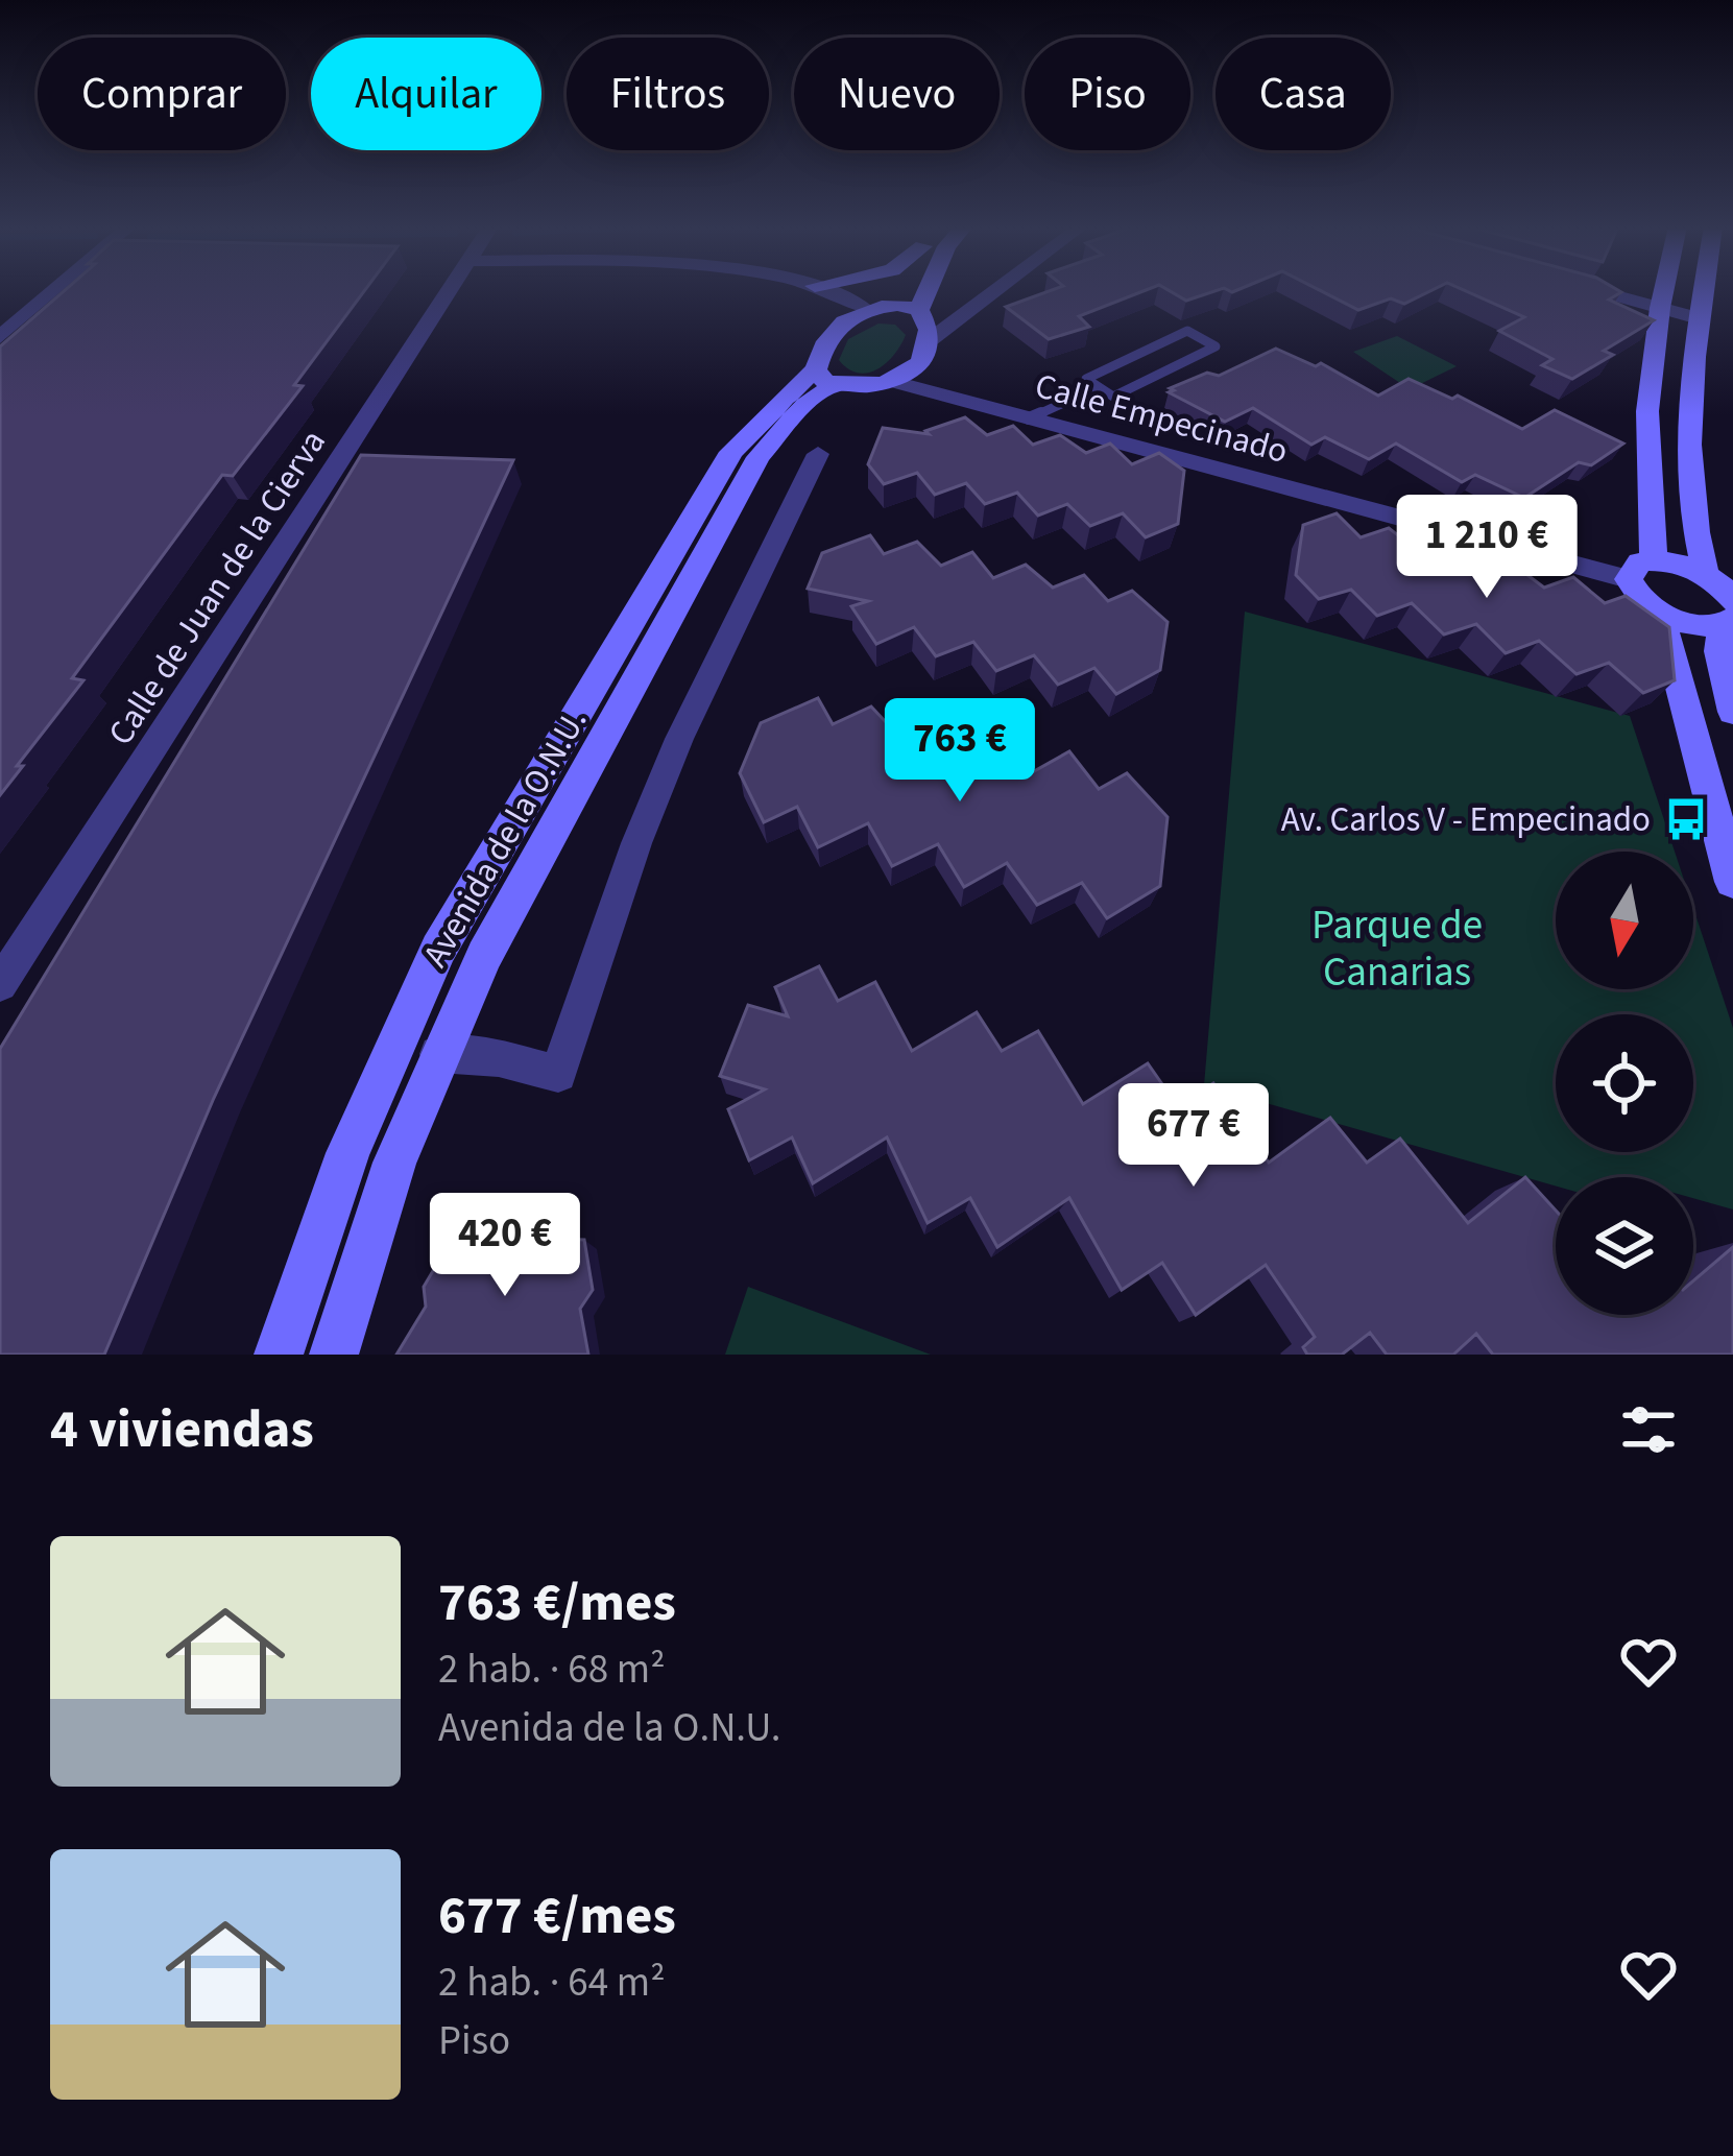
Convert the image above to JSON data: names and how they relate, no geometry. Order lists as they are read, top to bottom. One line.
{"streets":{"street":["Calle Empecinado","Calle de Juan de la Cierva","Avenida de la O.N.U."]},"crossings":[["Calle Empecinado","Avenida de la O.N.U."]],"parks":["Parque de Canarias"],"places":{"bus stop":["Av. Carlos V - Empecinado"]},"north":"bottom","page":{"chip":["Comprar","Alquilar","Filtros","Nuevo","Piso","Casa"],"price":["1 210 €","763 €","677 €","420 €"],"heading":"4 viviendas","list":[{"name":"763 €/mes","note":"2 hab. · 68 m² · Avenida de la O.N.U."},{"name":"677 €/mes","note":"2 hab. · 64 m² · Piso"}]}}
